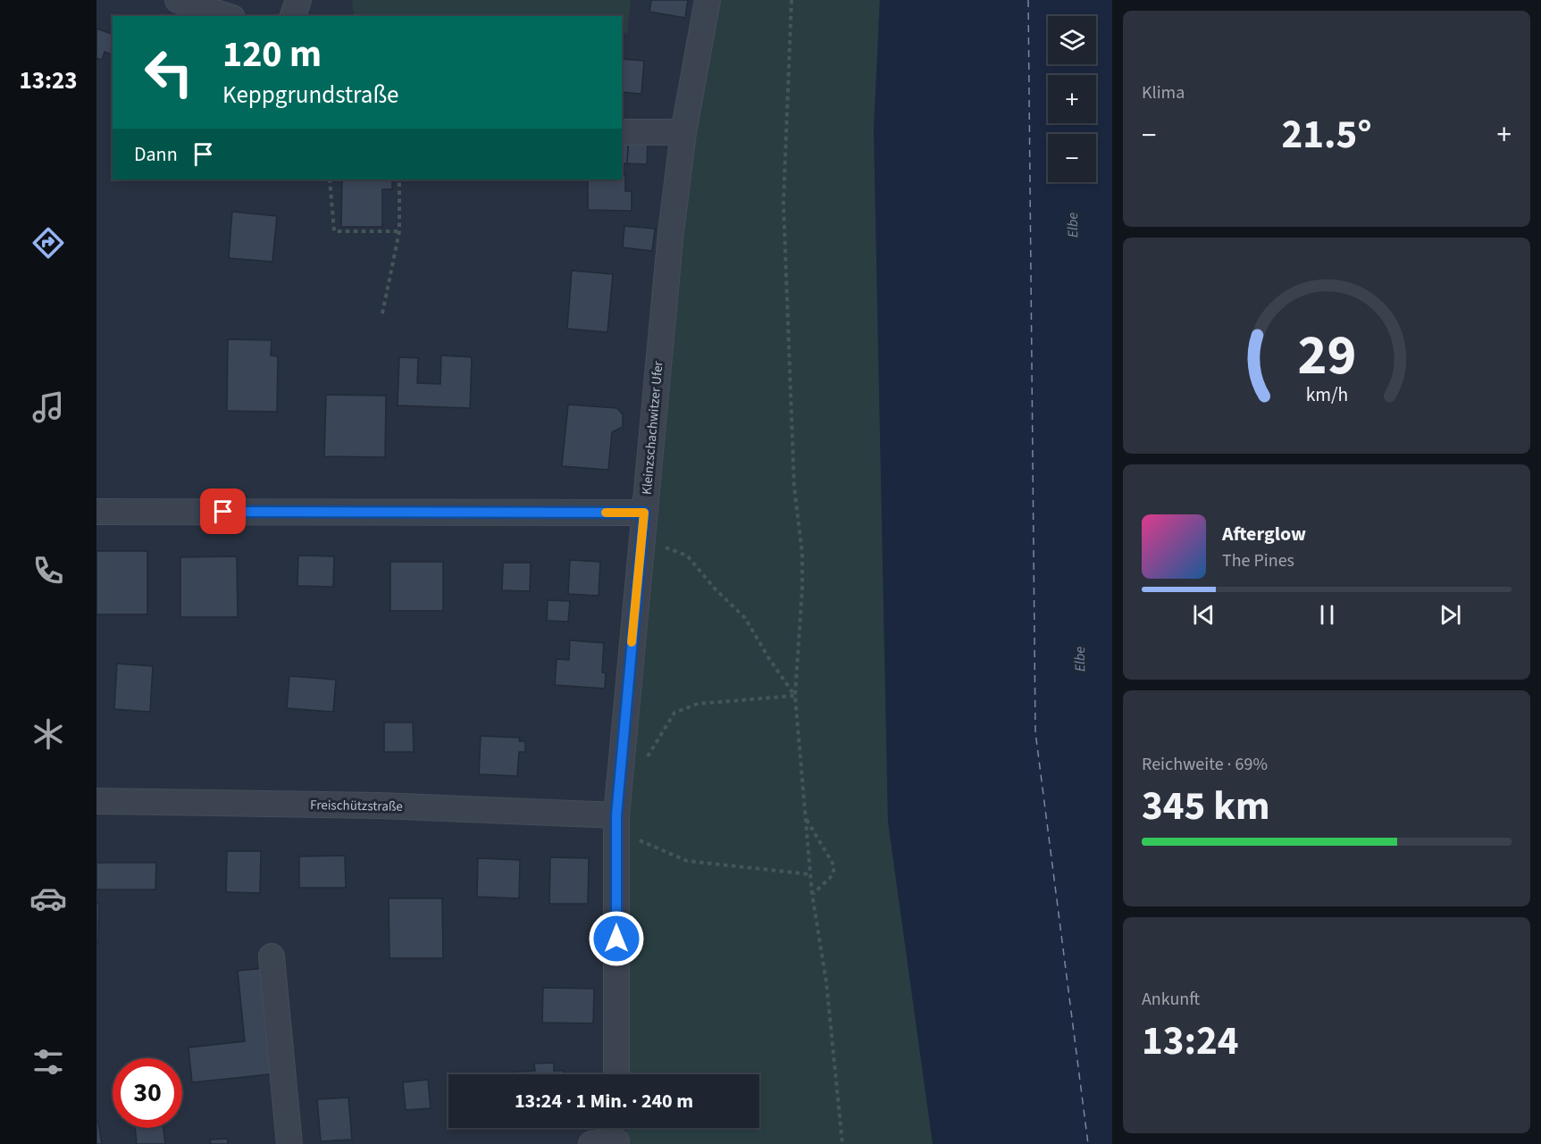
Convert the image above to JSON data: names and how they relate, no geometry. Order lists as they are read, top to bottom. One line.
{"streets":{"street":["Kleinzschachwitzer Ufer","Freischützstraße"]},"crossings":[["Kleinzschachwitzer Ufer","Freischützstraße"]],"water":["Elbe"],"page":{"tabs":"13:23","tile":["Klima",["Reichweite · 69%","345 km"],["Ankunft","13:24"]],"map_buttons":["+","−"],"turn":["120 m","Keppgrundstraße"],"heat":["−","21.5°","+"],"then":"Dann","song":["Afterglow","The Pines"],"limit":"30","trip":"13:24 · 1 Min. · 240 m","gauge":["29","km/h"]}}
